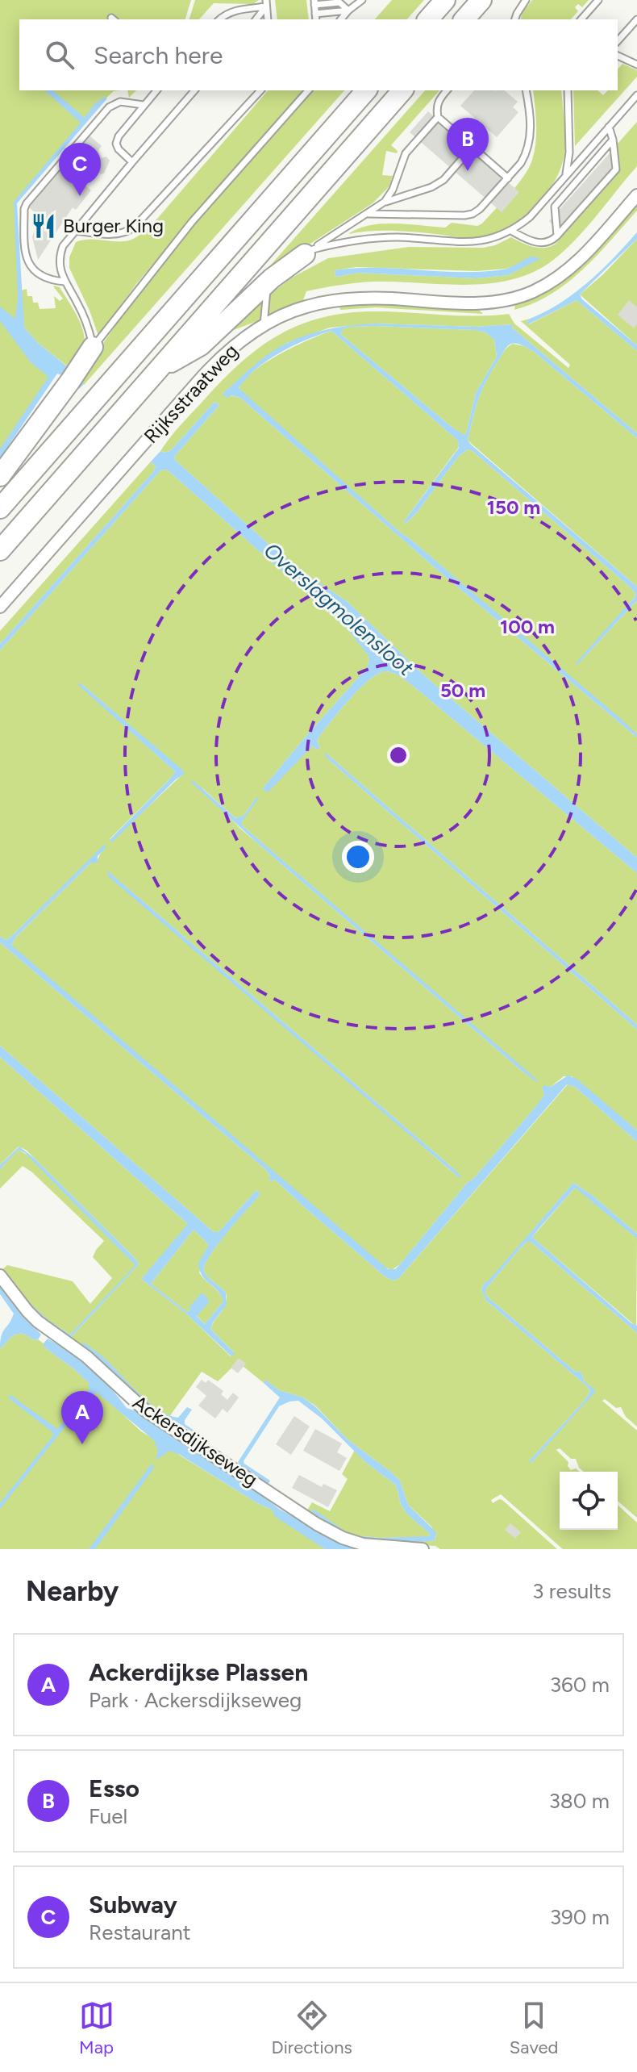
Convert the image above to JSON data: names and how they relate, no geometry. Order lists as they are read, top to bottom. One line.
{"streets":{"street":["Rijksstraatweg","Ackersdijkseweg"]},"water":["Overslagmolensloot"],"places":{"restaurant":["Burger King"]},"page":{"search":"Search here","pins":["B","C","A"],"heading":["Nearby","3 results"],"list":[{"mark":"A","name":"Ackerdijkse Plassen","note":"Park · Ackersdijkseweg","value":"360 m"},{"mark":"B","name":"Esso","note":"Fuel","value":"380 m"},{"mark":"C","name":"Subway","note":"Restaurant","value":"390 m"}],"nav":["Map","Directions","Saved"]},"rings":["150 m","100 m","50 m"]}
